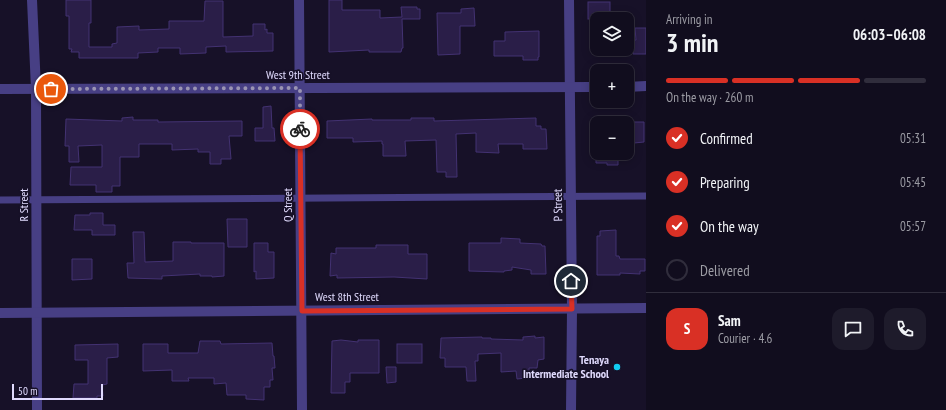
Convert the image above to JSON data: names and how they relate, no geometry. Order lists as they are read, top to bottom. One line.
{"streets":{"street":["West 9th Street","R Street","Q Street","P Street","West 8th Street"]},"crossings":[["West 9th Street","R Street"],["West 9th Street","Q Street"],["West 9th Street","P Street"],["R Street","West 8th Street"],["Q Street","West 8th Street"],["P Street","West 8th Street"]],"places":["Tenaya Intermediate School"],"scale_bar":"50 m","page":{"heading":["3 min","Arriving in","06:03–06:08"],"panel":["Sam","Courier · 4.6"],"map_buttons":["+","−"],"bar":"On the way · 260 m","list":[["Confirmed","05:31"],["Preparing","05:45"],["On the way","05:57"],"Delivered"],"round":"S","scale":"50 m"}}
